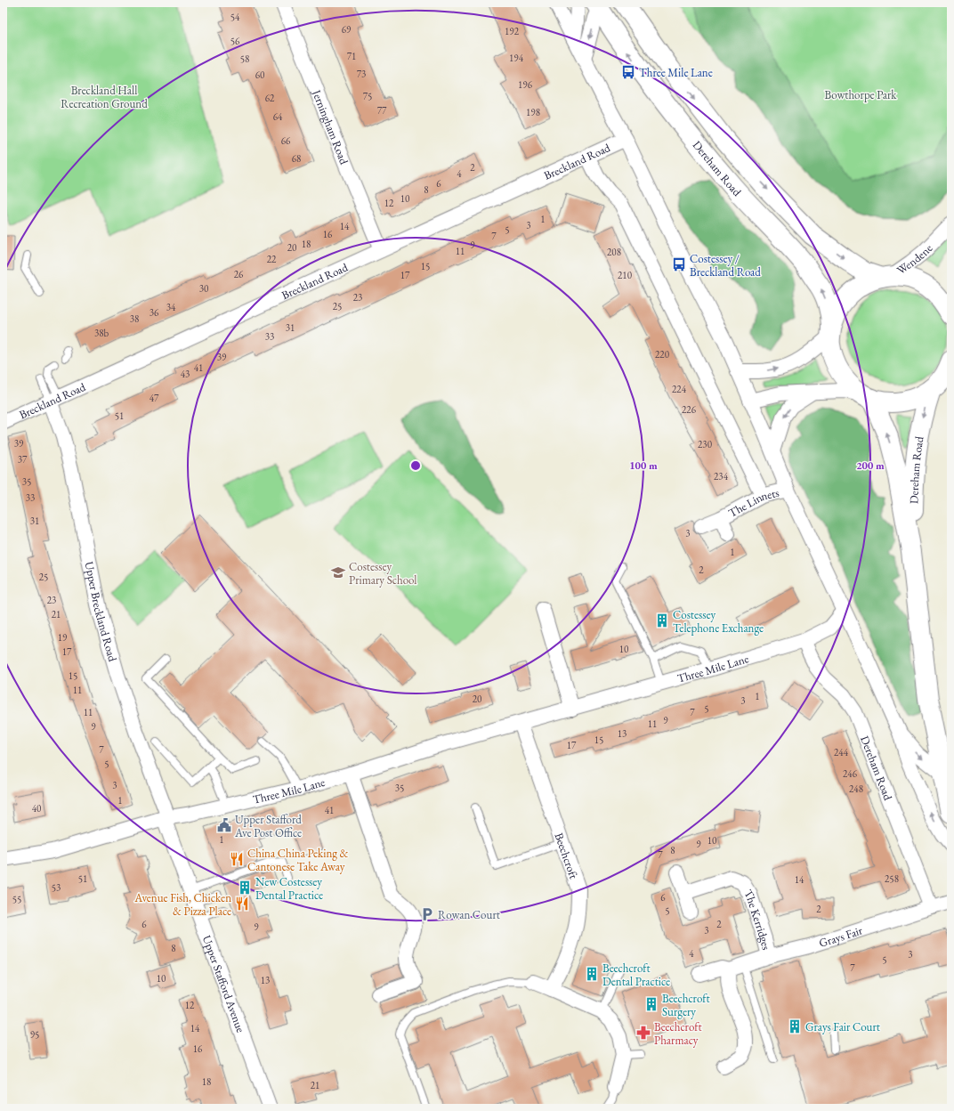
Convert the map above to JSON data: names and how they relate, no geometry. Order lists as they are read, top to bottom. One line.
{"streets":{"highway":["Dereham Road"],"street":["Jerningham Road","Breckland Road","Wendene","The Linnets","Upper Breckland Road","Three Mile Lane","Beechcroft","The Kerridges","Grays Fair","Upper Stafford Avenue"]},"crossings":[["Jerningham Road","Breckland Road"],["Breckland Road","Upper Breckland Road"],["Dereham Road","Wendene"],["Dereham Road","Three Mile Lane"],["Dereham Road","Grays Fair"],["Upper Breckland Road","Three Mile Lane"],["Upper Breckland Road","Upper Stafford Avenue"],["Three Mile Lane","Beechcroft"],["Three Mile Lane","Upper Stafford Avenue"],["The Kerridges","Grays Fair"]],"parks":["Breckland Hall Recreation Ground","Bowthorpe Park"],"places":{"bus stop":["Three Mile Lane","Costessey / Breckland Road"],"school or university":["Costessey Primary School"],"building":["Costessey Telephone Exchange","New Costessey Dental Practice","Beechcroft Dental Practice","Beechcroft Surgery","Grays Fair Court"],"public building":["Upper Stafford Ave Post Office"],"restaurant":["China China Peking & Cantonese Take Away","Avenue Fish, Chicken & Pizza Place"],"parking":["Rowan Court"],"pharmacy":["Beechcroft Pharmacy"]},"house_numbers":["54","69","192","56","71","194","58","73","60","196","75","62","77","198","64","66","68","2","4","6","8","10","12","1","3","14","5","16","7","18","9","20","11","208","22","15","26","17","210","30","23","25","34","36","38","31","38b","33","220","39","41","43","224","47","226","51","39","230","37","234","35","33","31","3","1","2","25","23","21","19","10","17","15","11","1","20","3","5","11","7","9","11","9","13","15","17","7","244","5","246","3","35","248","1","40","41","1","10","9","8","7","51","258","14","53","6","55","2","5","6","2","9","3","8","4","3","5","7","10","13","12","14","95","16","18","21"],"rings":["100 m","200 m"]}
